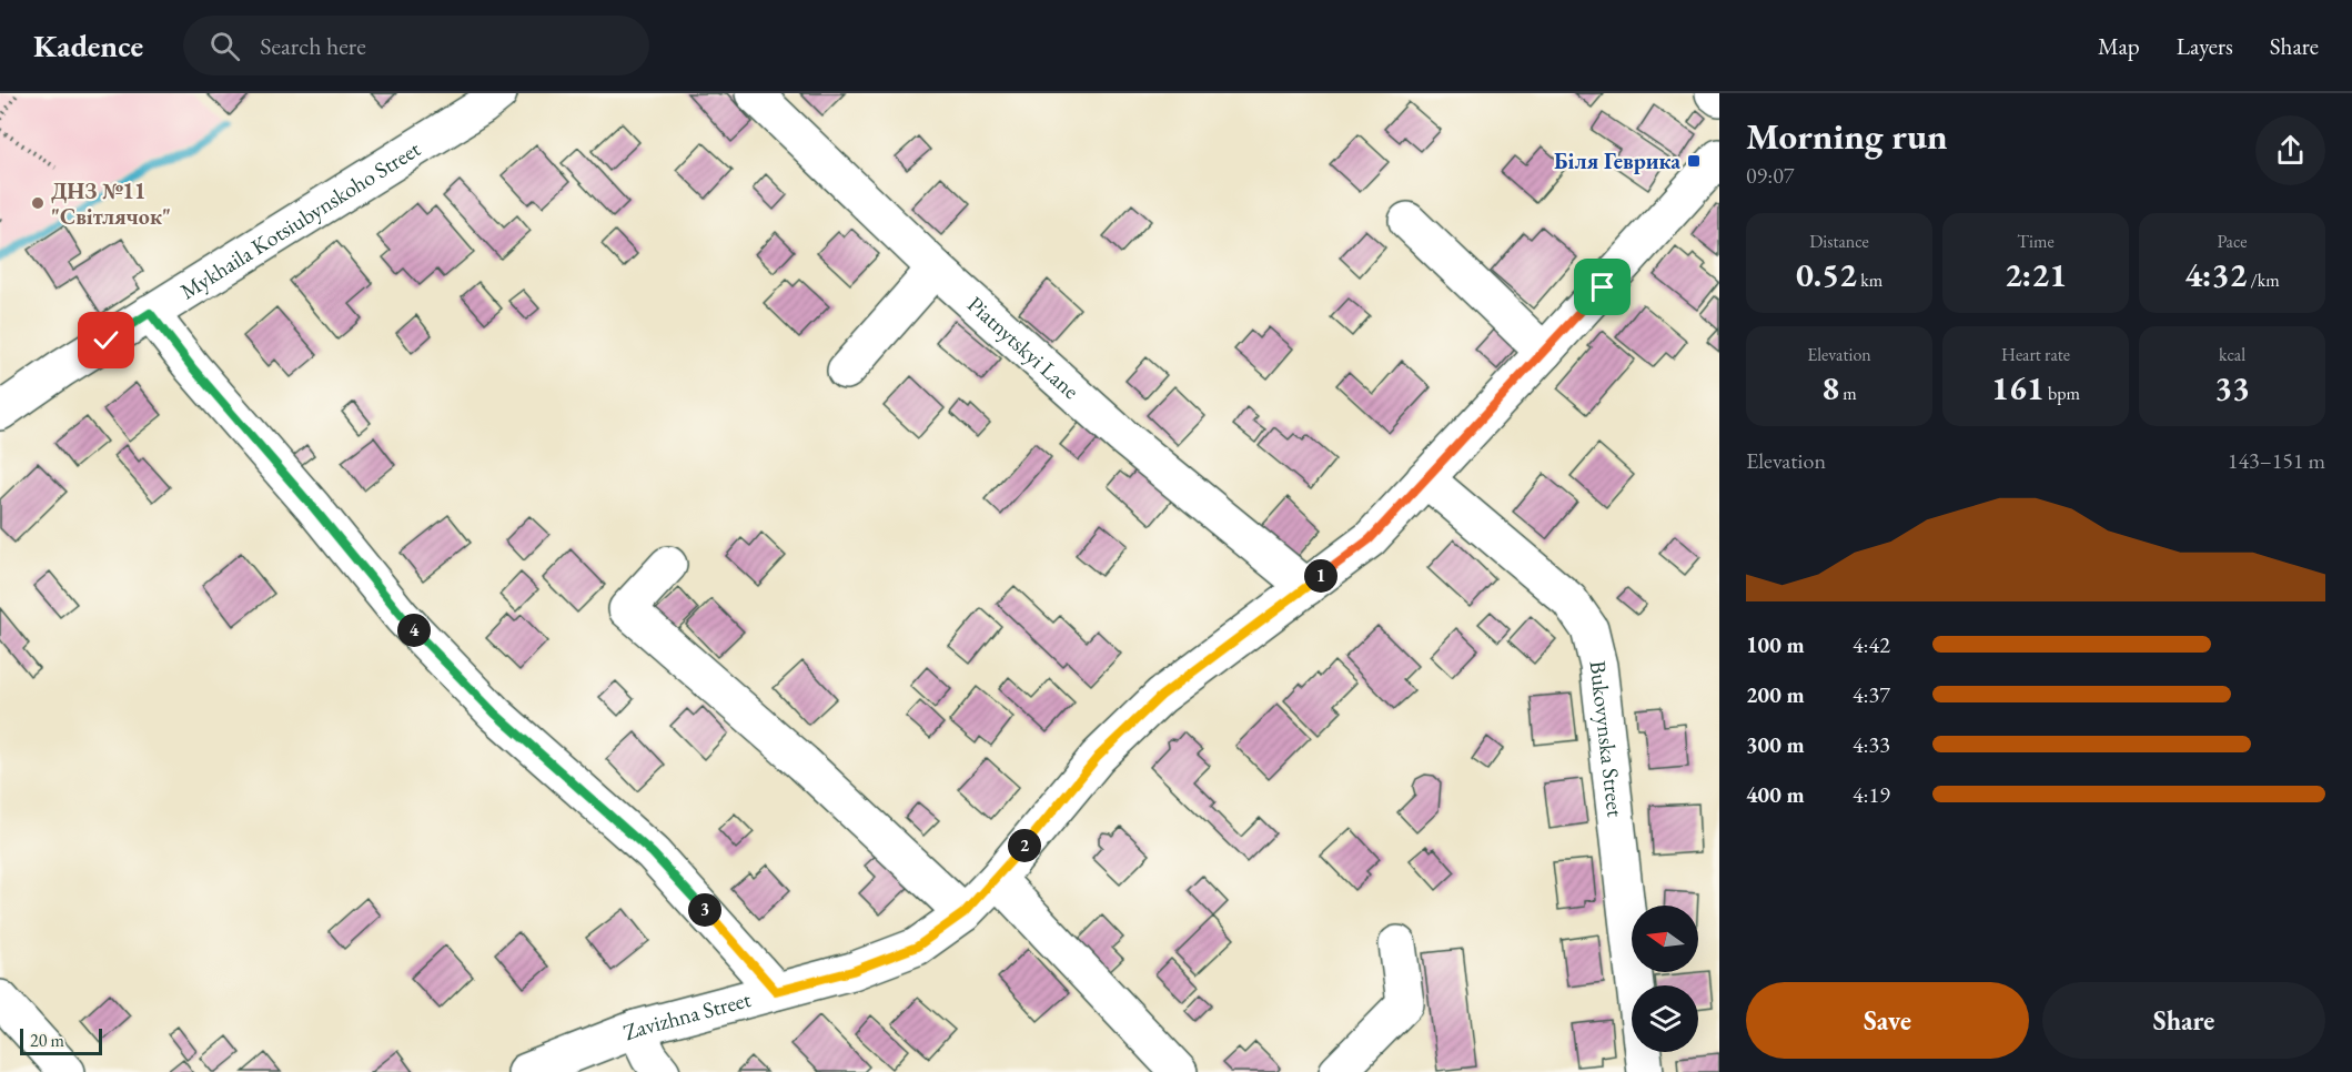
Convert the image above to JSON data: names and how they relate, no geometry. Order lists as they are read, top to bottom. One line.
{"streets":{"street":["Mykhaila Kotsiubynskoho Street","Piatnytskyi Lane","Bukovynska Street","Zavizhna Street"]},"crossings":[["Piatnytskyi Lane","Zavizhna Street"],["Bukovynska Street","Zavizhna Street"]],"places":{"transit":["Біля Геврика"],"other":["ДНЗ №11 \"Світлячок\""]},"scale_bar":"20 m","north":"left","page":{"header":"Kadence","search":"Search here","nav":["Map","Layers","Share"],"heading":["Morning run","09:07"],"stats":[["Distance","0.52 km"],["Time","2:21"],["Pace","4:32 /km"],["Elevation","8 m"],["Heart rate","161 bpm"],["kcal","33"]],"chart":["Elevation","143–151 m"],"pins":["1","4","2","3"],"list":[{"name":"100 m","note":"4:42"},{"name":"200 m","note":"4:37"},{"name":"300 m","note":"4:33"},{"name":"400 m","note":"4:19"}],"buttons":["Save","Share"],"scale":"20 m"}}
